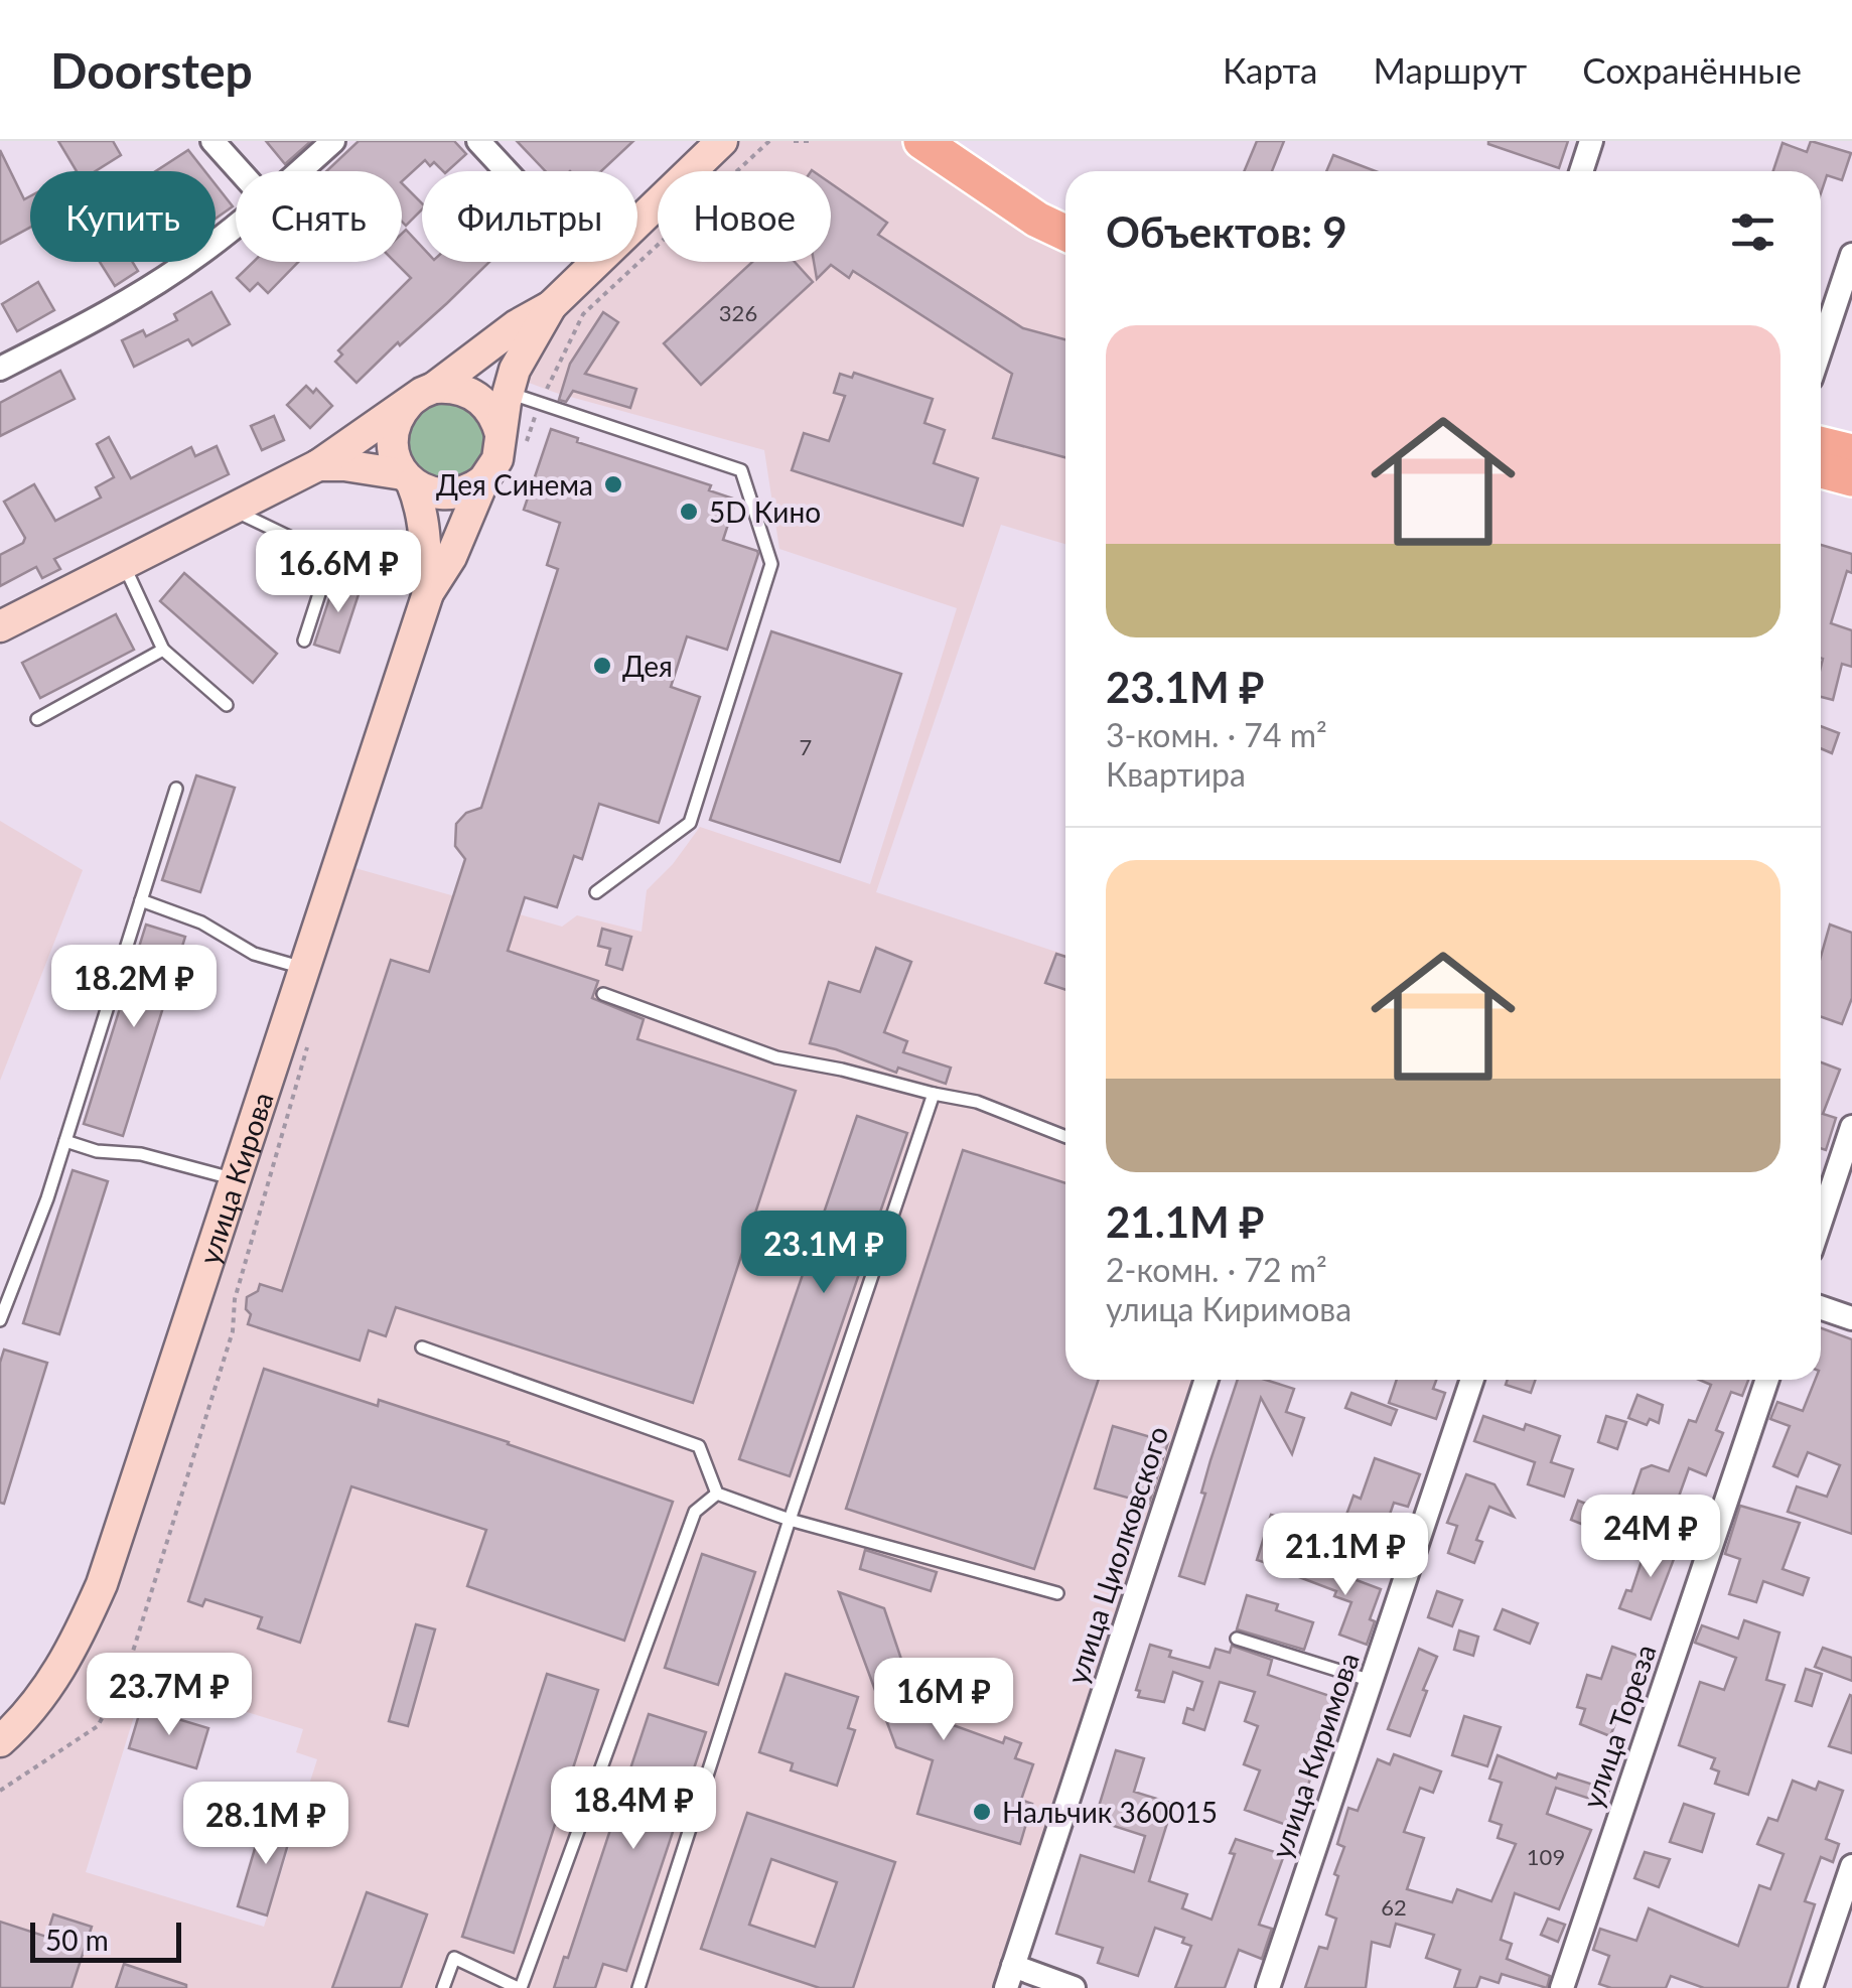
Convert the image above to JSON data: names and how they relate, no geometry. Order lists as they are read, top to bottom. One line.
{"streets":{"main road":["улица Кирова"],"street":["улица Циолковского","улица Тореза","улица Киримова"]},"places":["Дея Синема","5D Кино","Дея","Нальчик 360015"],"house_numbers":["326","7","109","62"],"scale_bar":"50 m","page":{"header":"Doorstep","nav":["Карта","Маршрут","Сохранённые"],"chip":["Купить","Снять","Фильтры","Новое"],"heading":"Объектов: 9","list":[{"name":"23.1M ₽","note":"3-комн. · 74 m² · Квартира"},{"name":"21.1M ₽","note":"2-комн. · 72 m² · улица Киримова"}],"price":["16.6M ₽","18.2M ₽","23.1M ₽","24M ₽","21.1M ₽","23.7M ₽","16M ₽","18.4M ₽","28.1M ₽"],"scale":"50 m"}}
